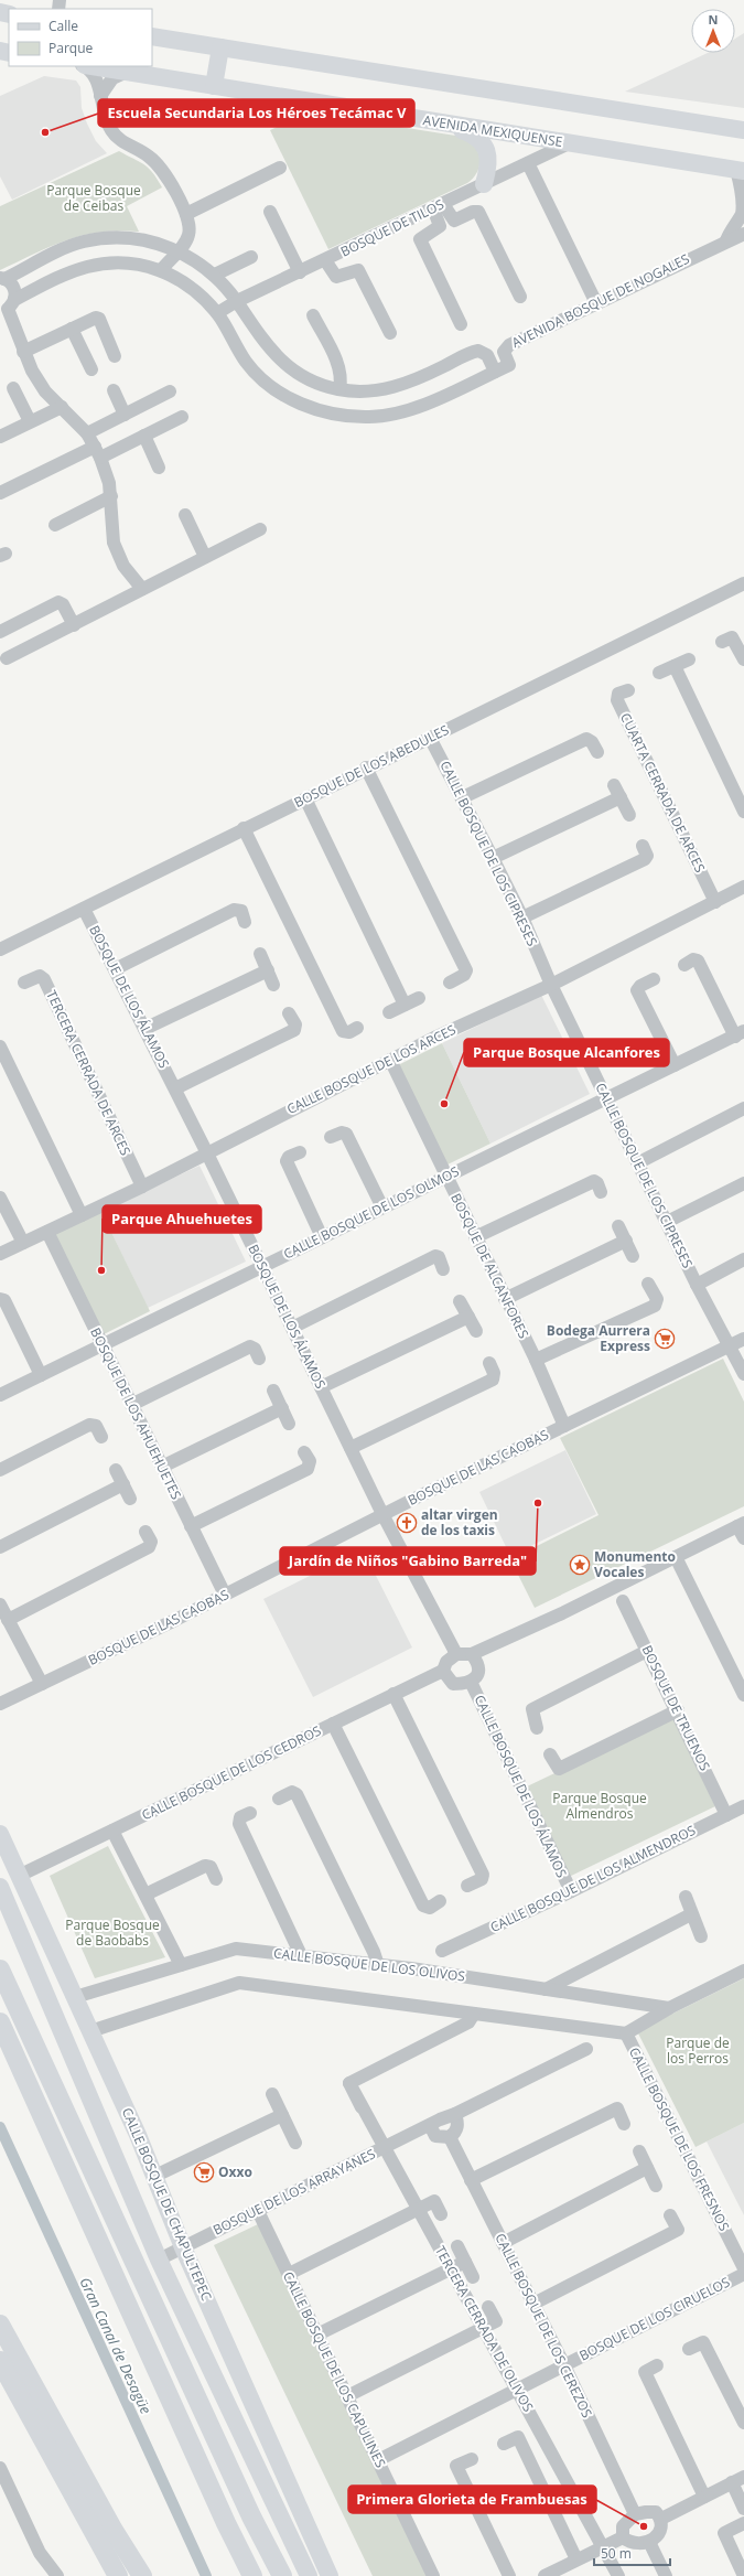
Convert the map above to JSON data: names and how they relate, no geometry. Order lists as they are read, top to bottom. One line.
{"streets":{"main road":["AVENIDA MEXIQUENSE","CALLE BOSQUE DE CHAPULTEPEC"],"street":["BOSQUE DE TILOS","AVENIDA BOSQUE DE NOGALES","BOSQUE DE LOS ABEDULES","CUARTA CERRADA DE ARCES","CALLE BOSQUE DE LOS CIPRESES","BOSQUE DE LOS ÁLAMOS","CALLE BOSQUE DE LOS ARCES","TERCERA CERRADA DE ARCES","CALLE BOSQUE DE LOS OLMOS","BOSQUE DE ALCANFORES","BOSQUE DE LOS AHUEHUETES","BOSQUE DE LAS CAOBAS","BOSQUE DE TRUENOS","CALLE BOSQUE DE LOS CEDROS","CALLE BOSQUE DE LOS ÁLAMOS","CALLE BOSQUE DE LOS ALMENDROS","CALLE BOSQUE DE LOS OLIVOS","CALLE BOSQUE DE LOS FRESNOS","BOSQUE DE LOS ARRAYANES","BOSQUE DE LOS CIRUELOS","CALLE BOSQUE DE LOS CEREZOS","TERCERA CERRADA DE OLIVOS","CALLE BOSQUE DE LOS CAPULINES"]},"crossings":[["AVENIDA MEXIQUENSE","BOSQUE DE TILOS"],["BOSQUE DE TILOS","AVENIDA BOSQUE DE NOGALES"],["BOSQUE DE LOS ABEDULES","CALLE BOSQUE DE LOS CIPRESES"],["BOSQUE DE LOS ABEDULES","BOSQUE DE LOS ÁLAMOS"],["CUARTA CERRADA DE ARCES","CALLE BOSQUE DE LOS ARCES"],["CALLE BOSQUE DE LOS CIPRESES","CALLE BOSQUE DE LOS ARCES"],["CALLE BOSQUE DE LOS CIPRESES","CALLE BOSQUE DE LOS OLMOS"],["CALLE BOSQUE DE LOS CIPRESES","BOSQUE DE LAS CAOBAS"],["BOSQUE DE LOS ÁLAMOS","CALLE BOSQUE DE LOS ARCES"],["BOSQUE DE LOS ÁLAMOS","CALLE BOSQUE DE LOS OLMOS"],["BOSQUE DE LOS ÁLAMOS","BOSQUE DE LAS CAOBAS"],["BOSQUE DE LOS ÁLAMOS","CALLE BOSQUE DE LOS CEDROS"],["BOSQUE DE LOS ÁLAMOS","CALLE BOSQUE DE LOS ÁLAMOS"],["CALLE BOSQUE DE LOS ARCES","TERCERA CERRADA DE ARCES"],["CALLE BOSQUE DE LOS ARCES","BOSQUE DE ALCANFORES"],["CALLE BOSQUE DE LOS ARCES","BOSQUE DE LOS AHUEHUETES"],["CALLE BOSQUE DE LOS OLMOS","BOSQUE DE ALCANFORES"],["CALLE BOSQUE DE LOS OLMOS","BOSQUE DE LOS AHUEHUETES"],["BOSQUE DE ALCANFORES","BOSQUE DE LAS CAOBAS"],["BOSQUE DE LOS AHUEHUETES","BOSQUE DE LAS CAOBAS"],["BOSQUE DE TRUENOS","CALLE BOSQUE DE LOS ALMENDROS"],["CALLE BOSQUE DE LOS CEDROS","CALLE BOSQUE DE LOS ÁLAMOS"],["CALLE BOSQUE DE LOS CEDROS","CALLE BOSQUE DE CHAPULTEPEC"],["CALLE BOSQUE DE LOS ÁLAMOS","CALLE BOSQUE DE LOS ALMENDROS"],["CALLE BOSQUE DE LOS OLIVOS","CALLE BOSQUE DE CHAPULTEPEC"],["BOSQUE DE LOS ARRAYANES","CALLE BOSQUE DE CHAPULTEPEC"],["BOSQUE DE LOS ARRAYANES","CALLE BOSQUE DE LOS CAPULINES"],["BOSQUE DE LOS CIRUELOS","CALLE BOSQUE DE LOS CEREZOS"],["BOSQUE DE LOS CIRUELOS","CALLE BOSQUE DE LOS CAPULINES"]],"water":["Gran Canal de Desagüe"],"parks":["Parque Bosque de Ceibas","Parque Bosque Almendros","Parque Bosque de Baobabs","Parque de los Perros"],"places":{"other":["Escuela Secundaria Los Héroes Tecámac V","Parque Bosque Alcanfores","Parque Ahuehuetes","Jardín de Niños \"Gabino Barreda\"","Primera Glorieta de Frambuesas"],"supermarket":["Bodega Aurrera Express","Oxxo"],"church":["altar virgen de los taxis"],"place":["Monumento Vocales"]},"legend":["Calle","Parque"],"scale_bar":"50 m","north":"top"}
